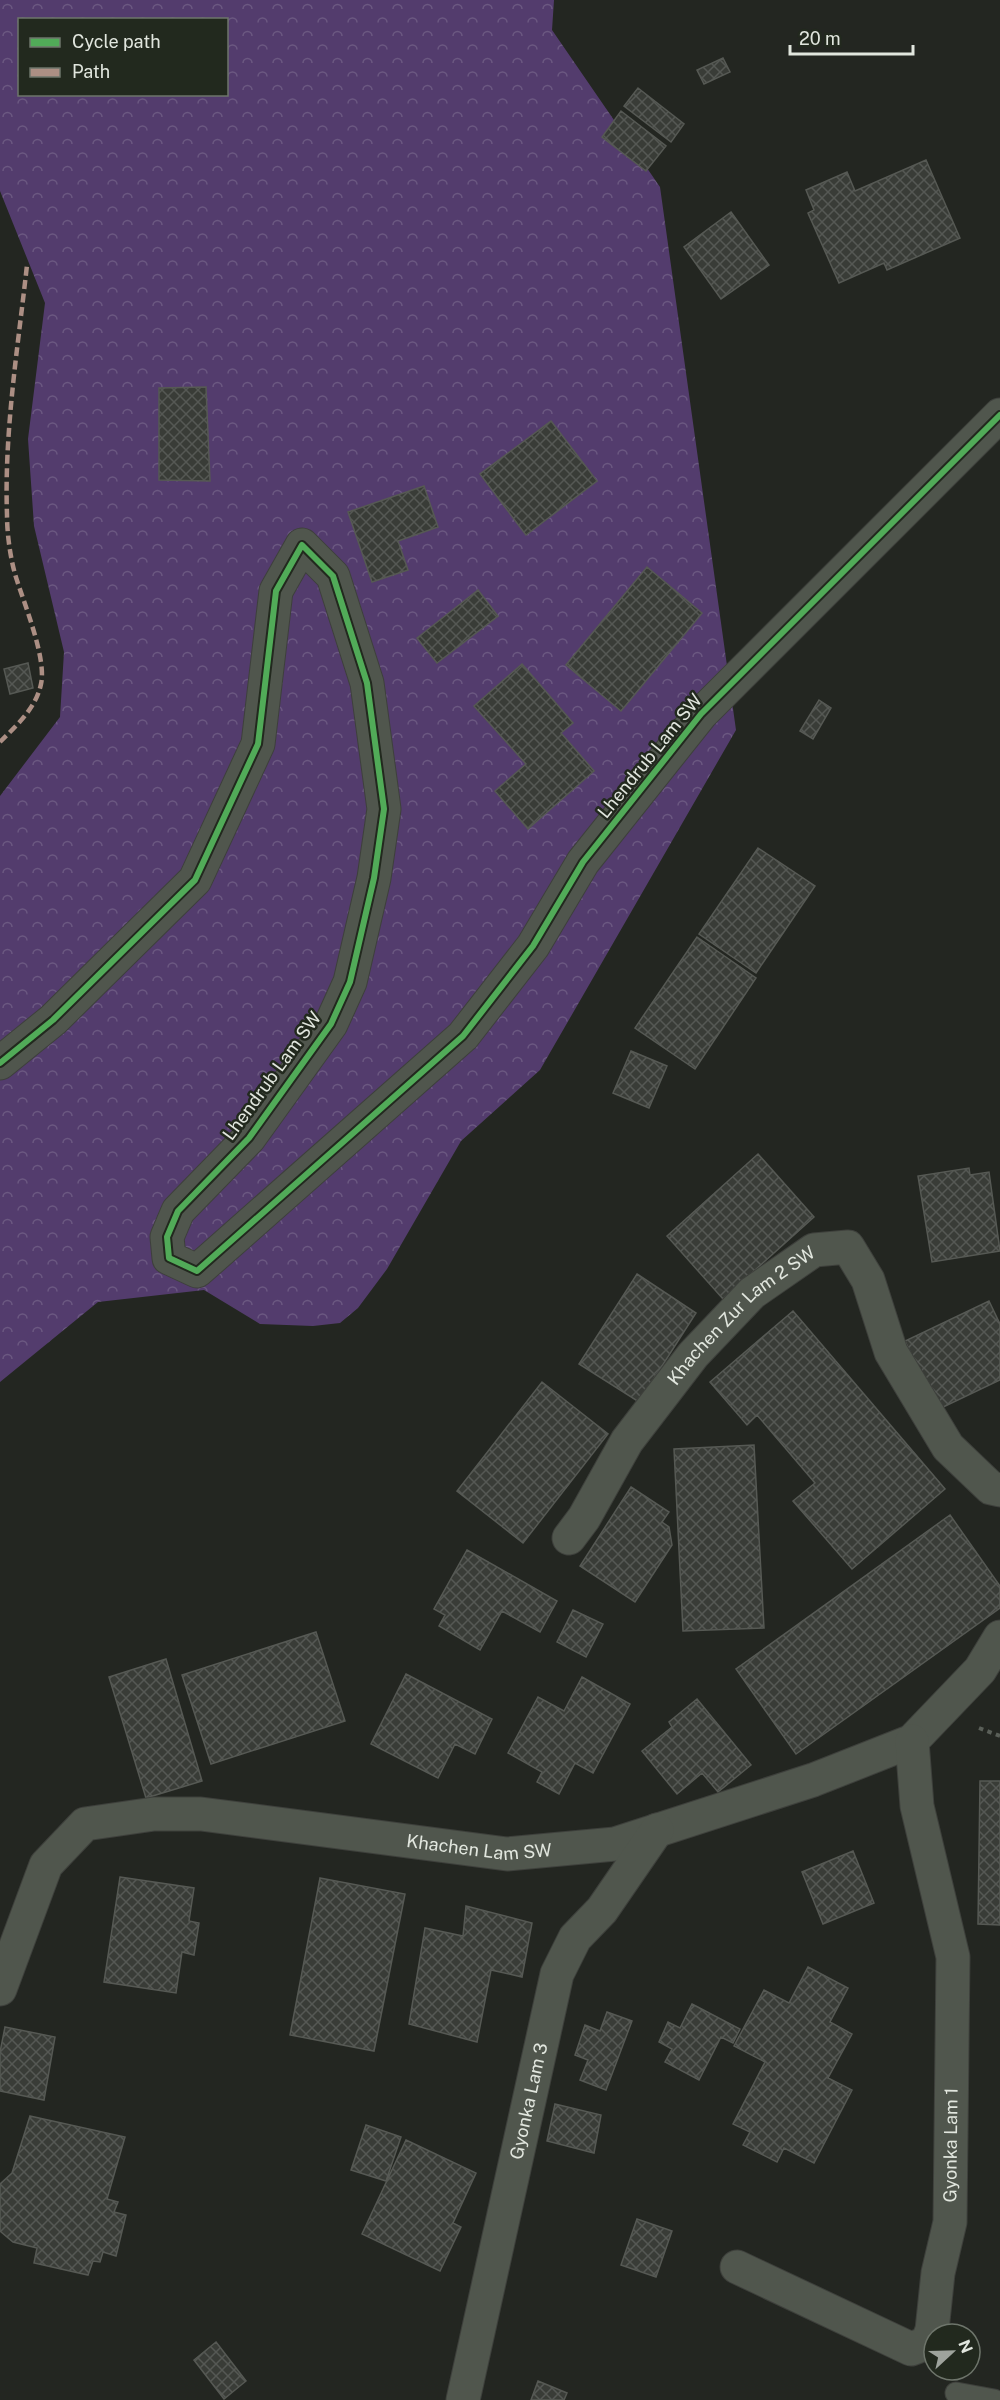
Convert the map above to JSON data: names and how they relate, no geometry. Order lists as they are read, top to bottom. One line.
{"streets":{"street":["Lhendrub Lam SW","Khachen Zur Lam 2 SW","Khachen Lam SW","Gyonka Lam 3","Gyonka Lam 1"]},"crossings":[["Khachen Lam SW","Gyonka Lam 3"],["Khachen Lam SW","Gyonka Lam 1"]],"legend":["Cycle path","Path"],"scale_bar":"20 m","north":"right"}
